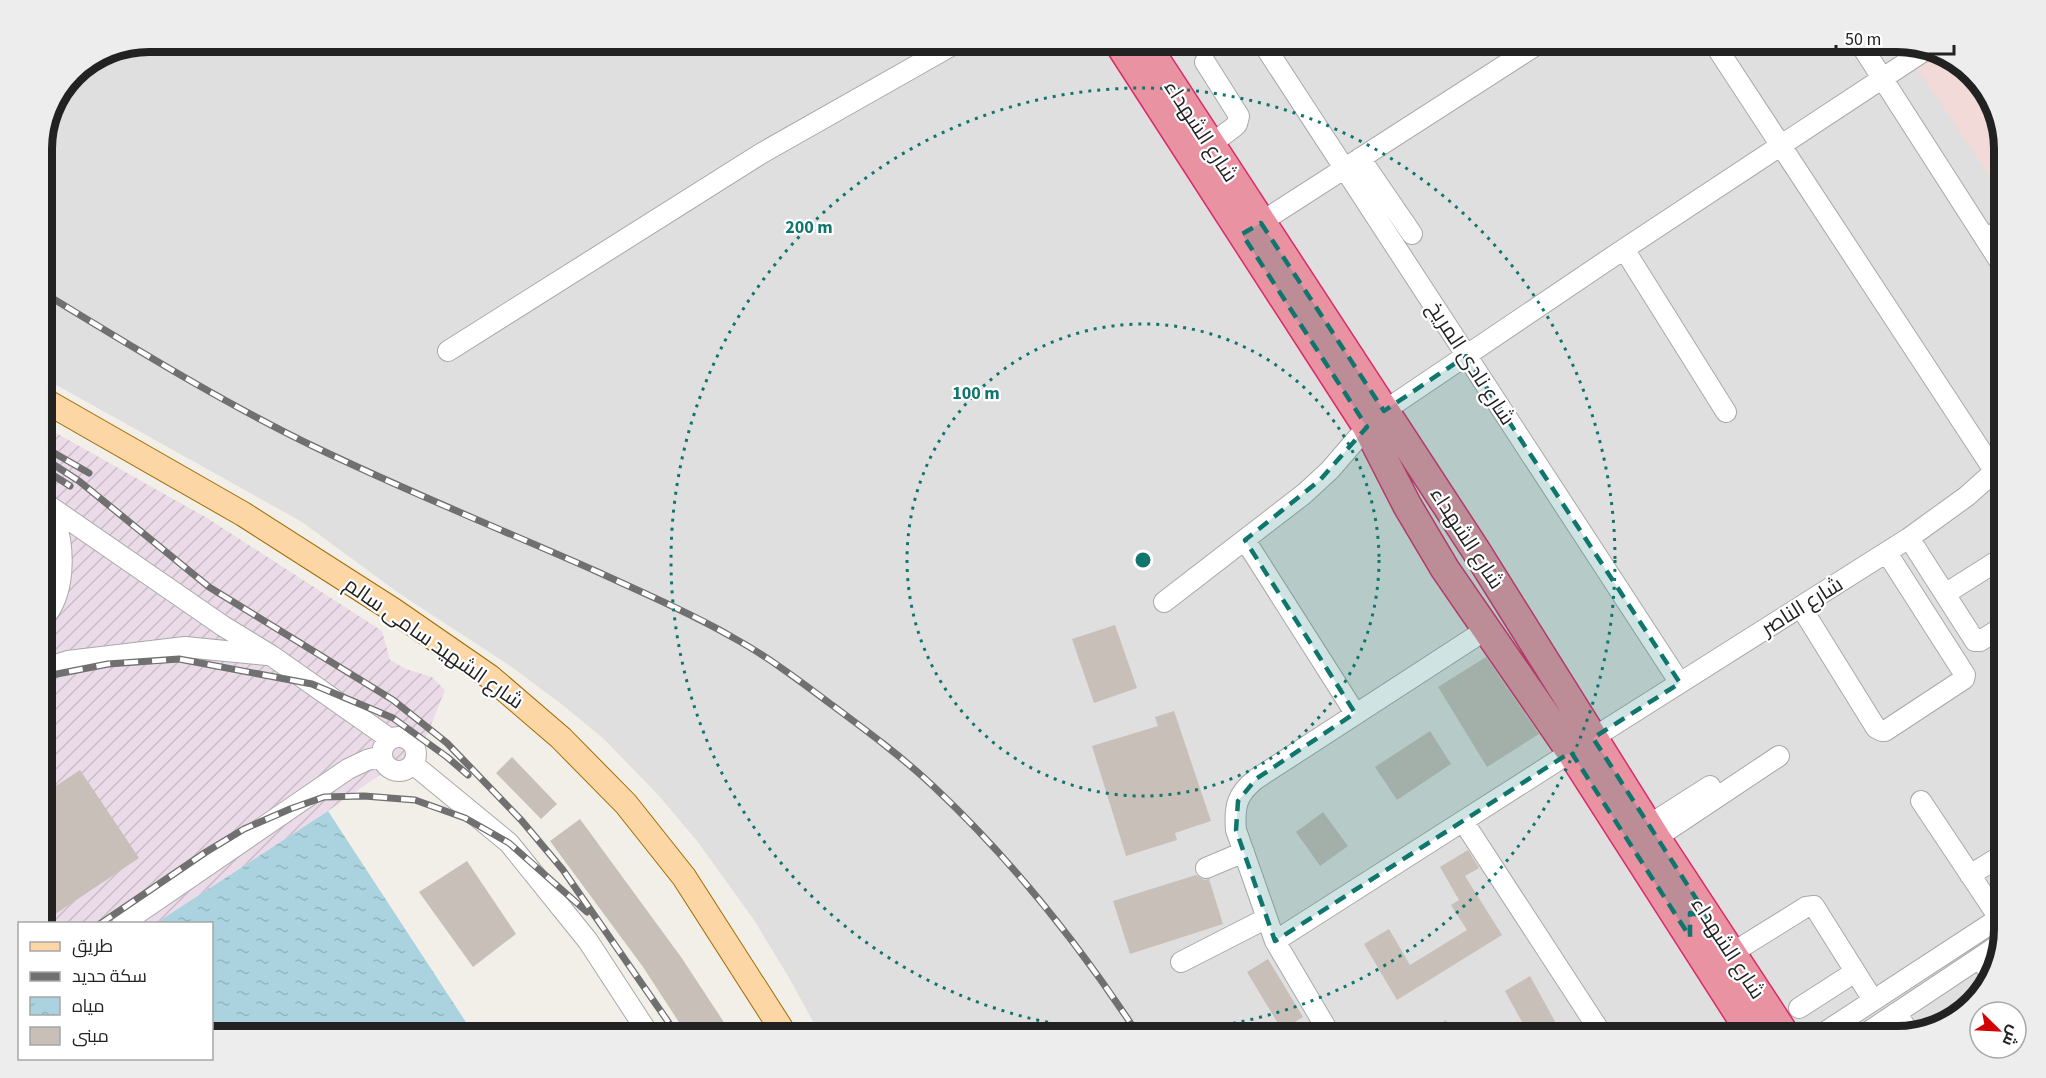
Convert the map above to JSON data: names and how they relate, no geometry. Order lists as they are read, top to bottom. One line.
{"streets":{"highway":["شارع الشهداء"],"main road":["شارع الشهيد سامى سالم"],"street":["شارع نادى المريخ","شارع الناصر"]},"crossings":[["شارع الشهداء","شارع الناصر"],["شارع نادى المريخ","شارع الناصر"]],"legend":["طريق","سكة حديد","مياه","مبنى"],"scale_bar":"50 m","north":"bottom right","rings":["200 m","100 m"]}
